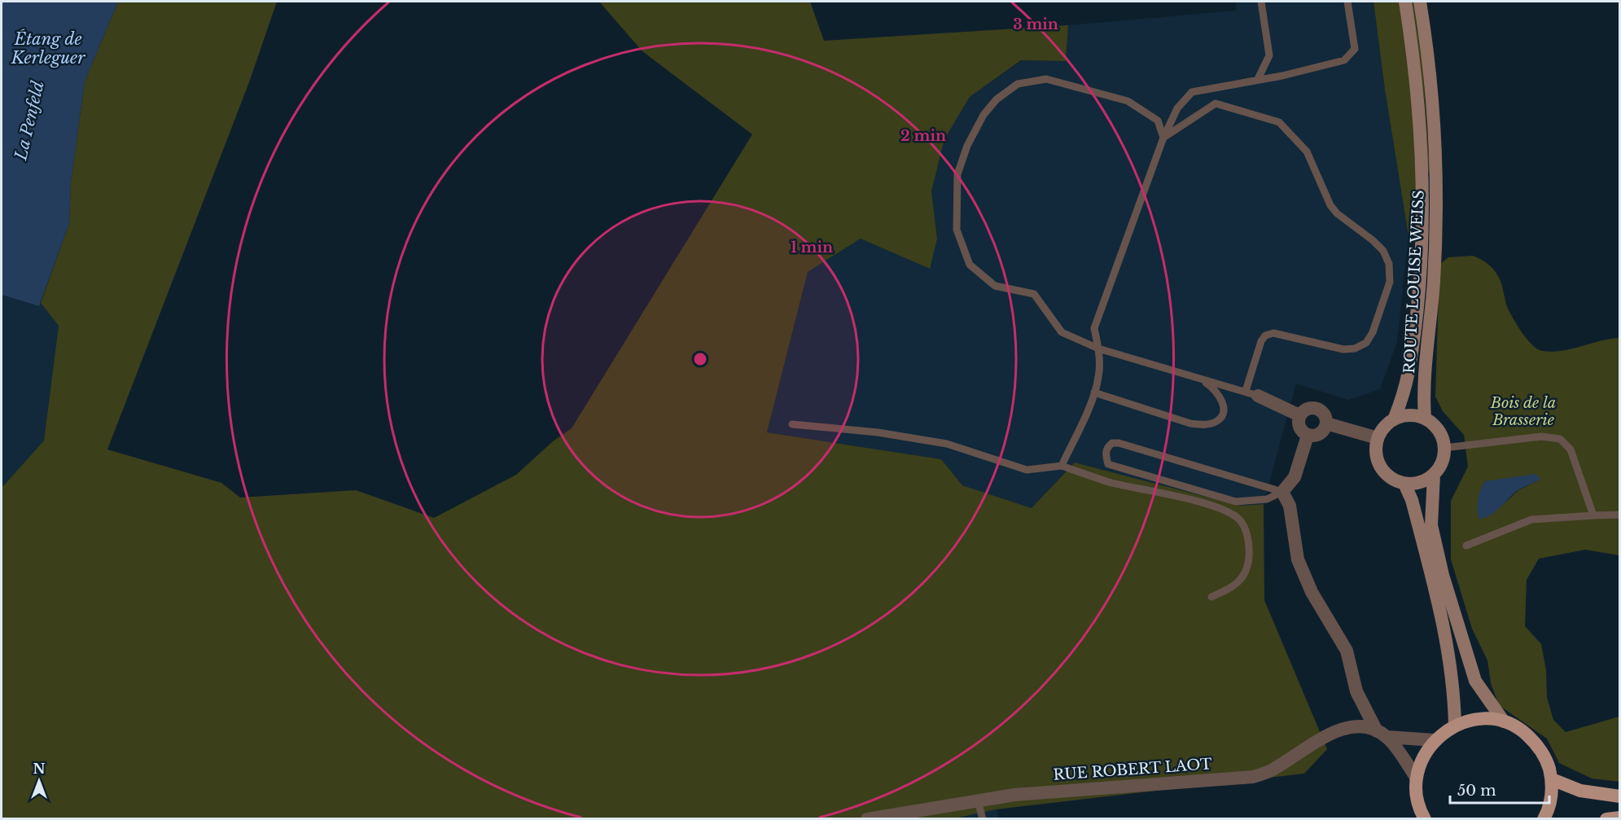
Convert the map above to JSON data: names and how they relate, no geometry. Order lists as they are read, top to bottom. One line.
{"streets":{"main road":["ROUTE LOUISE WEISS"],"street":["RUE ROBERT LAOT"]},"water":["Étang de Kerleguer","La Penfeld"],"parks":["Bois de la Brasserie"],"scale_bar":"50 m","north":"top","rings":["3 min","2 min","1 min"]}
